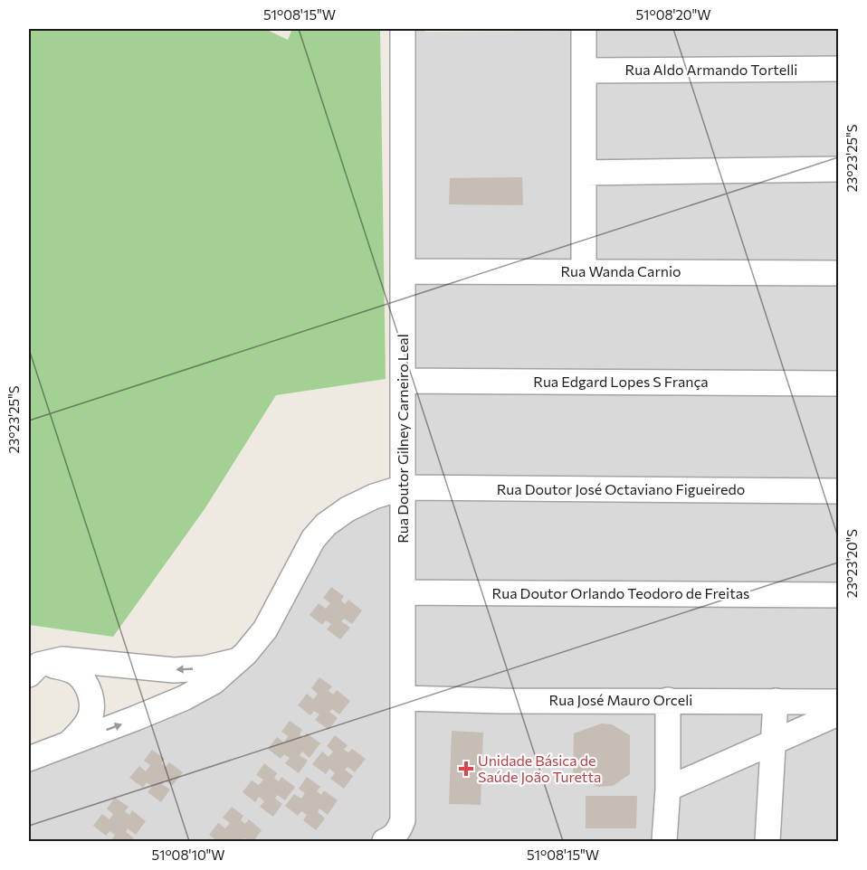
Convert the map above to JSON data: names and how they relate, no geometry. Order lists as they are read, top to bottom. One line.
{"streets":{"street":["Rua Aldo Armando Tortelli","Rua Wanda Carnio","Rua Edgard Lopes S França","Rua Doutor Gilney Carneiro Leal","Rua Doutor José Octaviano Figueiredo","Rua Doutor Orlando Teodoro de Freitas","Rua José Mauro Orceli"]},"crossings":[["Rua Wanda Carnio","Rua Doutor Gilney Carneiro Leal"],["Rua Edgard Lopes S França","Rua Doutor Gilney Carneiro Leal"],["Rua Doutor Gilney Carneiro Leal","Rua Doutor José Octaviano Figueiredo"],["Rua Doutor Gilney Carneiro Leal","Rua Doutor Orlando Teodoro de Freitas"],["Rua Doutor Gilney Carneiro Leal","Rua José Mauro Orceli"]],"places":{"health":["Unidade Básica de Saúde João Turetta"]},"coordinates":["51°08'15\"W","51°08'20\"W","23°23'25\"S","23°23'20\"S","51°08'10\"W"]}
